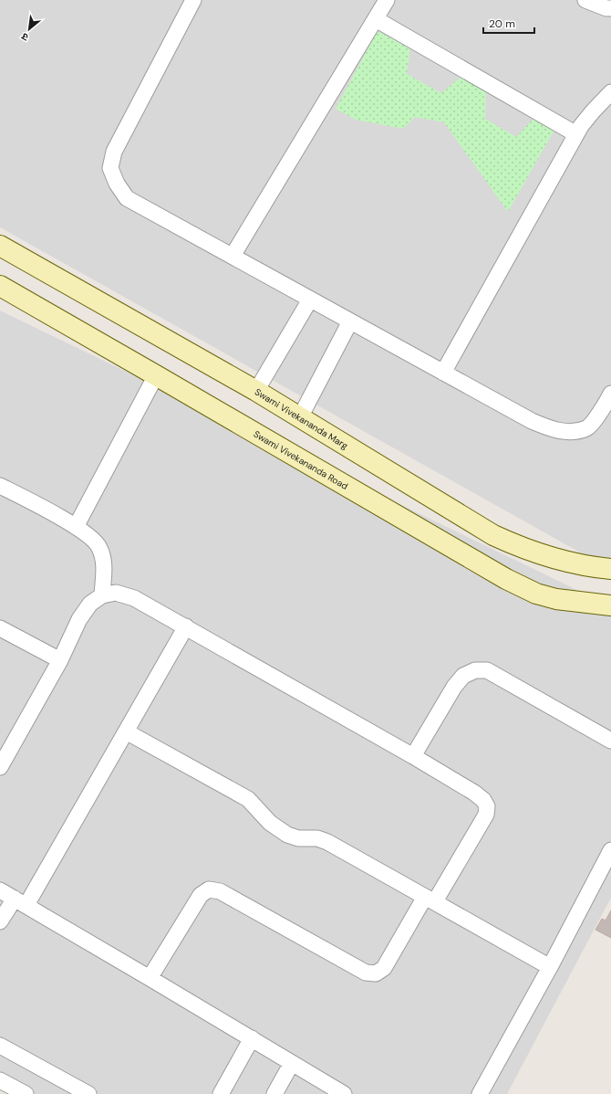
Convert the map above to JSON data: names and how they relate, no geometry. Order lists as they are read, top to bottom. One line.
{"streets":{"street":["Swami Vivekananda Marg","Swami Vivekananda Road"]},"scale_bar":"20 m","north":"bottom left"}
